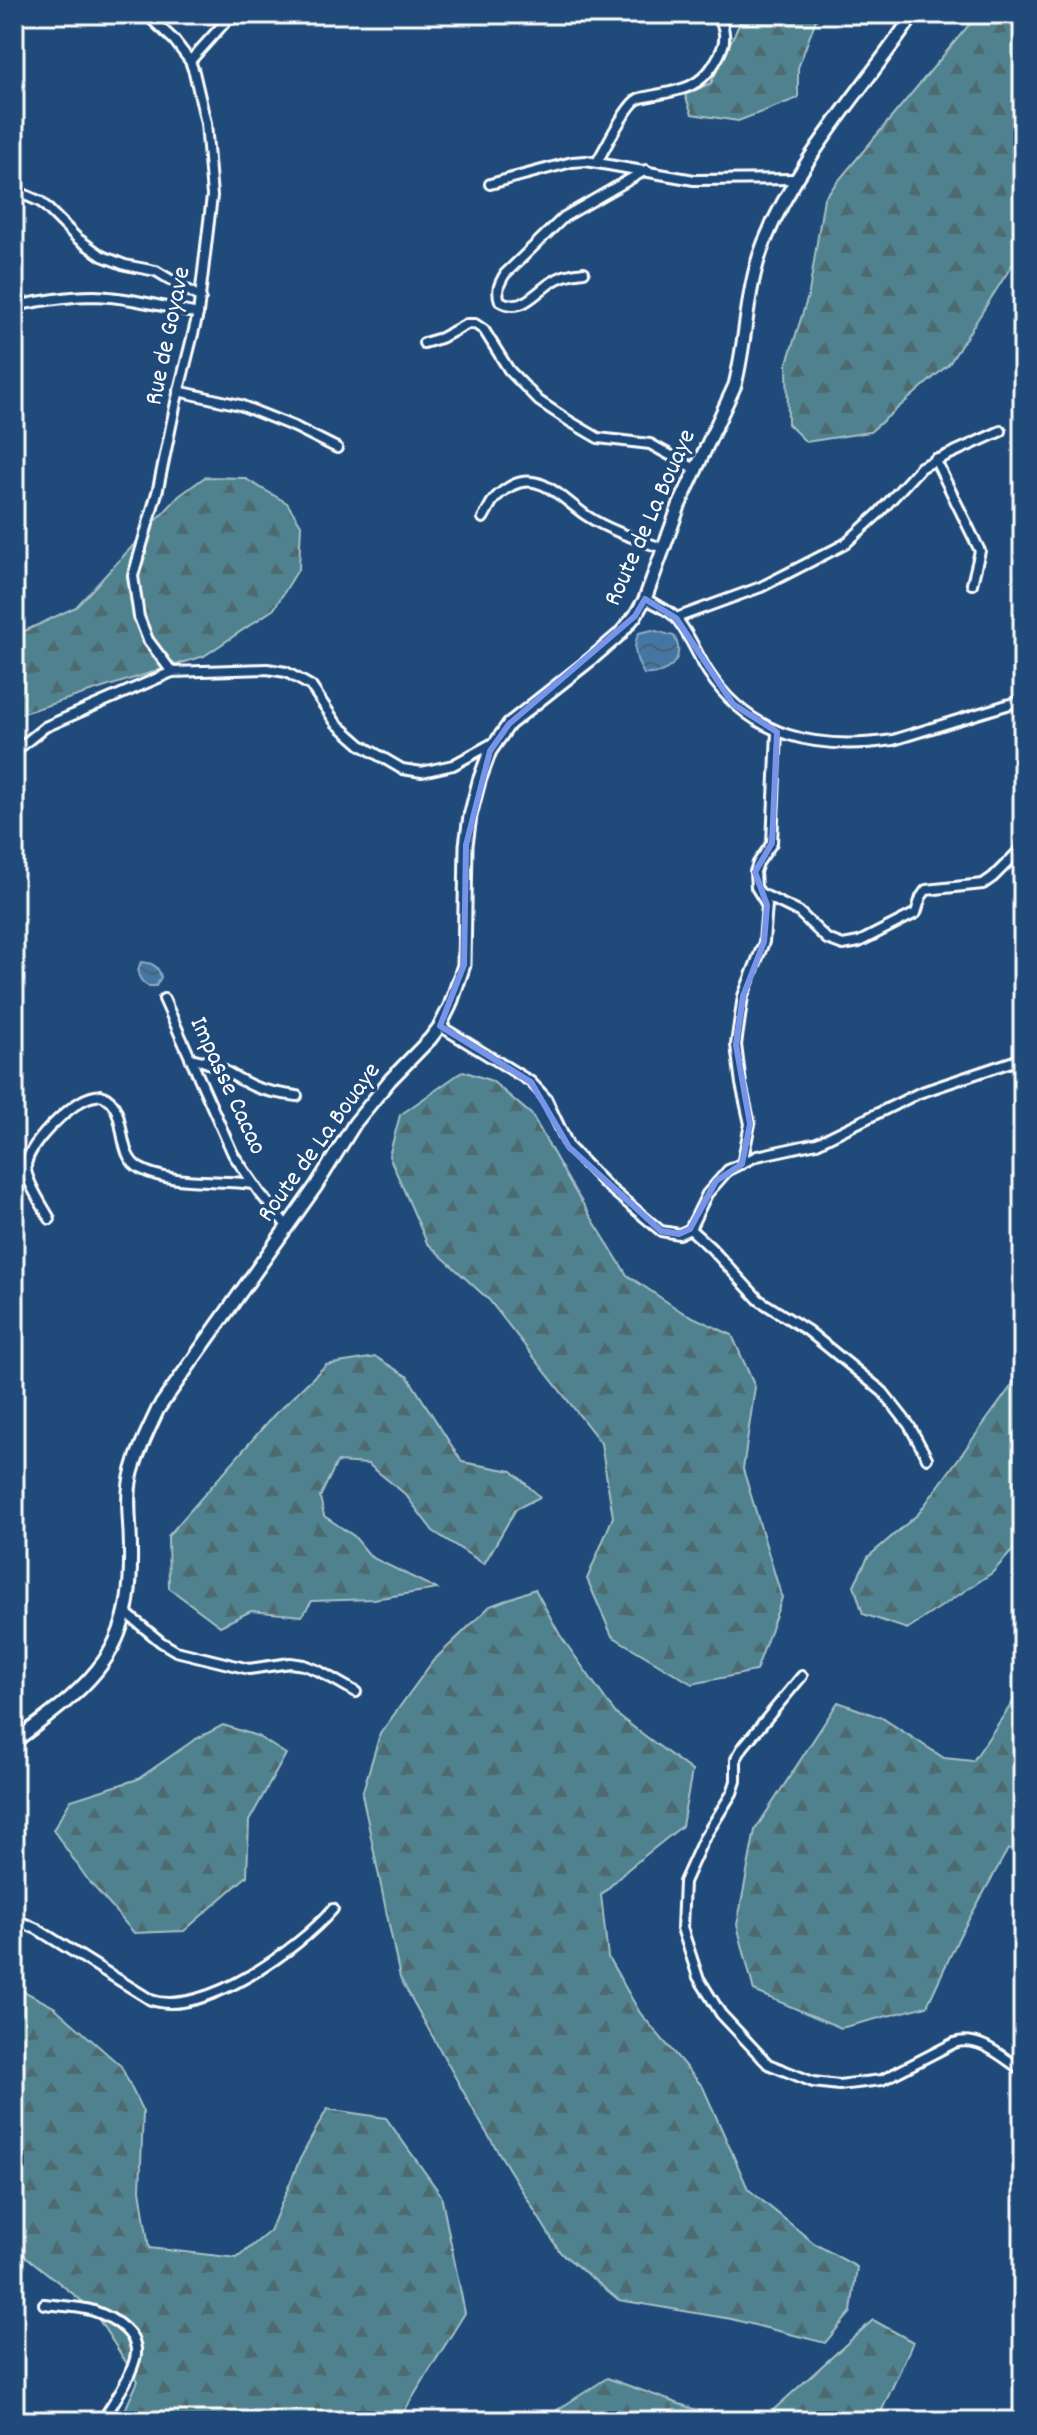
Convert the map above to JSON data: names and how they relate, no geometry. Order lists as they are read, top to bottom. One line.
{"streets":{"main road":["Route de La Bouaye"],"street":["Rue de Goyave","Impasse Cacao"]},"crossings":[["Route de La Bouaye","Impasse Cacao"]]}
